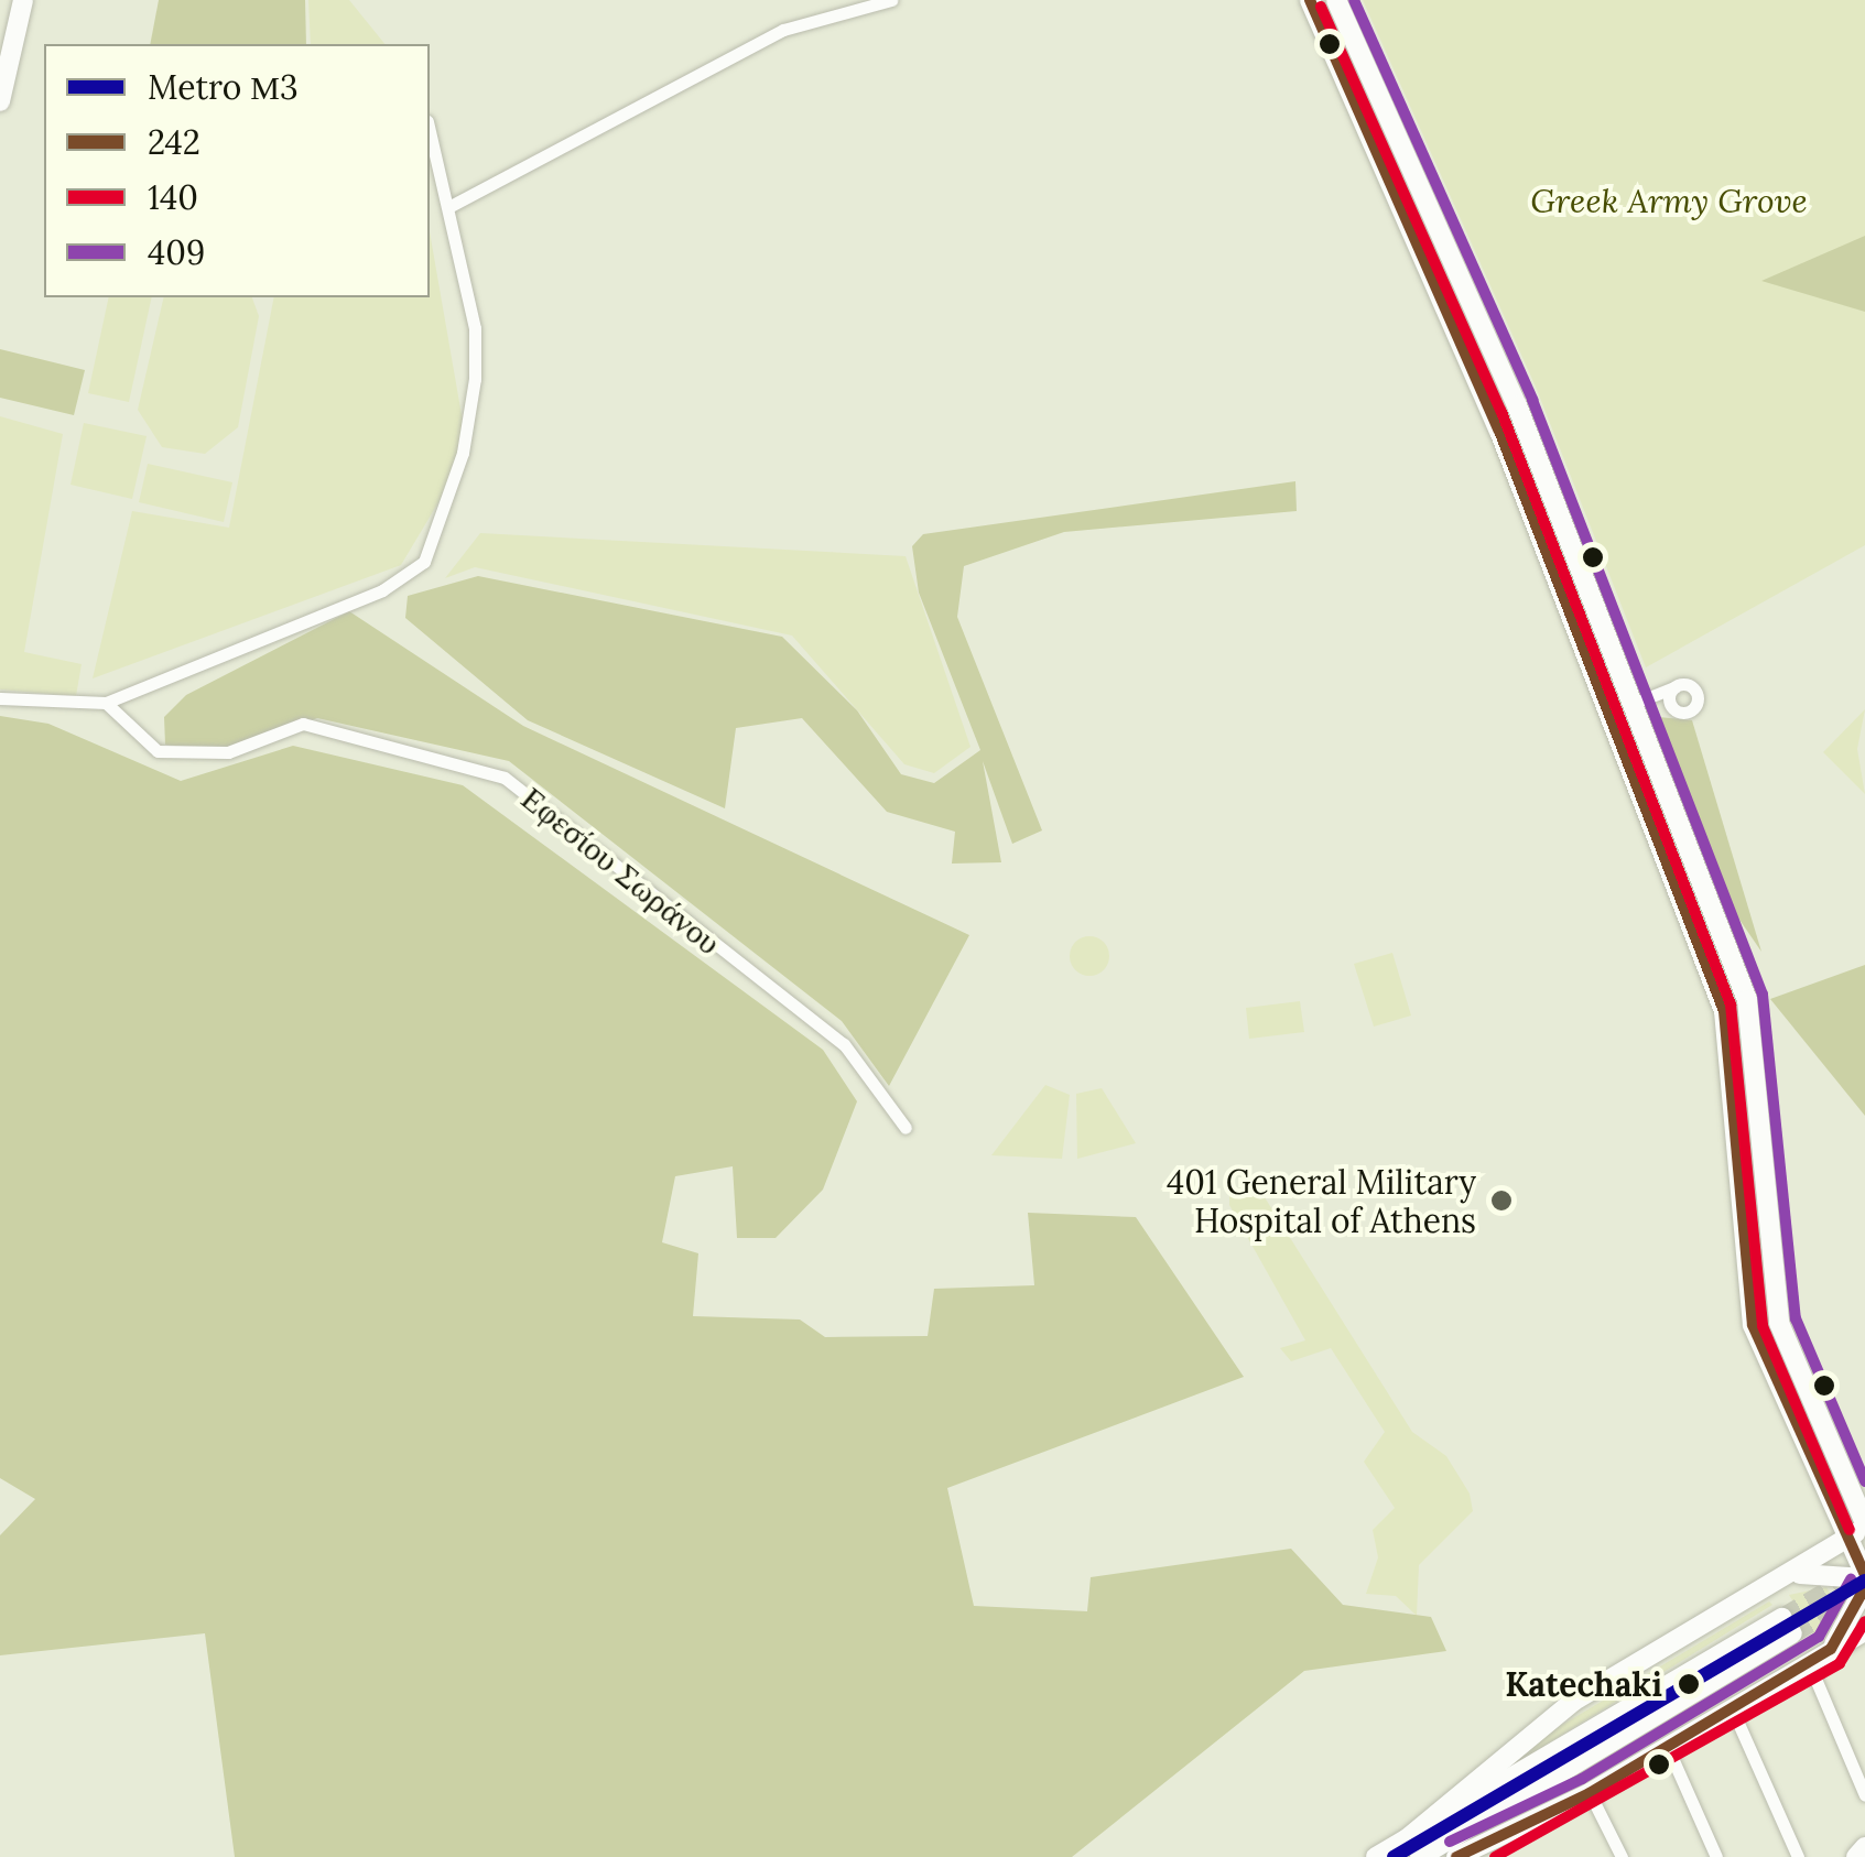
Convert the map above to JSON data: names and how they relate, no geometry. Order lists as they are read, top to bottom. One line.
{"streets":{"street":["Εφεσίου Σωράνου"]},"parks":["Greek Army Grove"],"places":["401 General Military Hospital of Athens","Katechaki"],"lines":["transit line 242","transit line 409","transit line 140","metro line Μ3"],"legend":["Metro Μ3","242","140","409"]}
